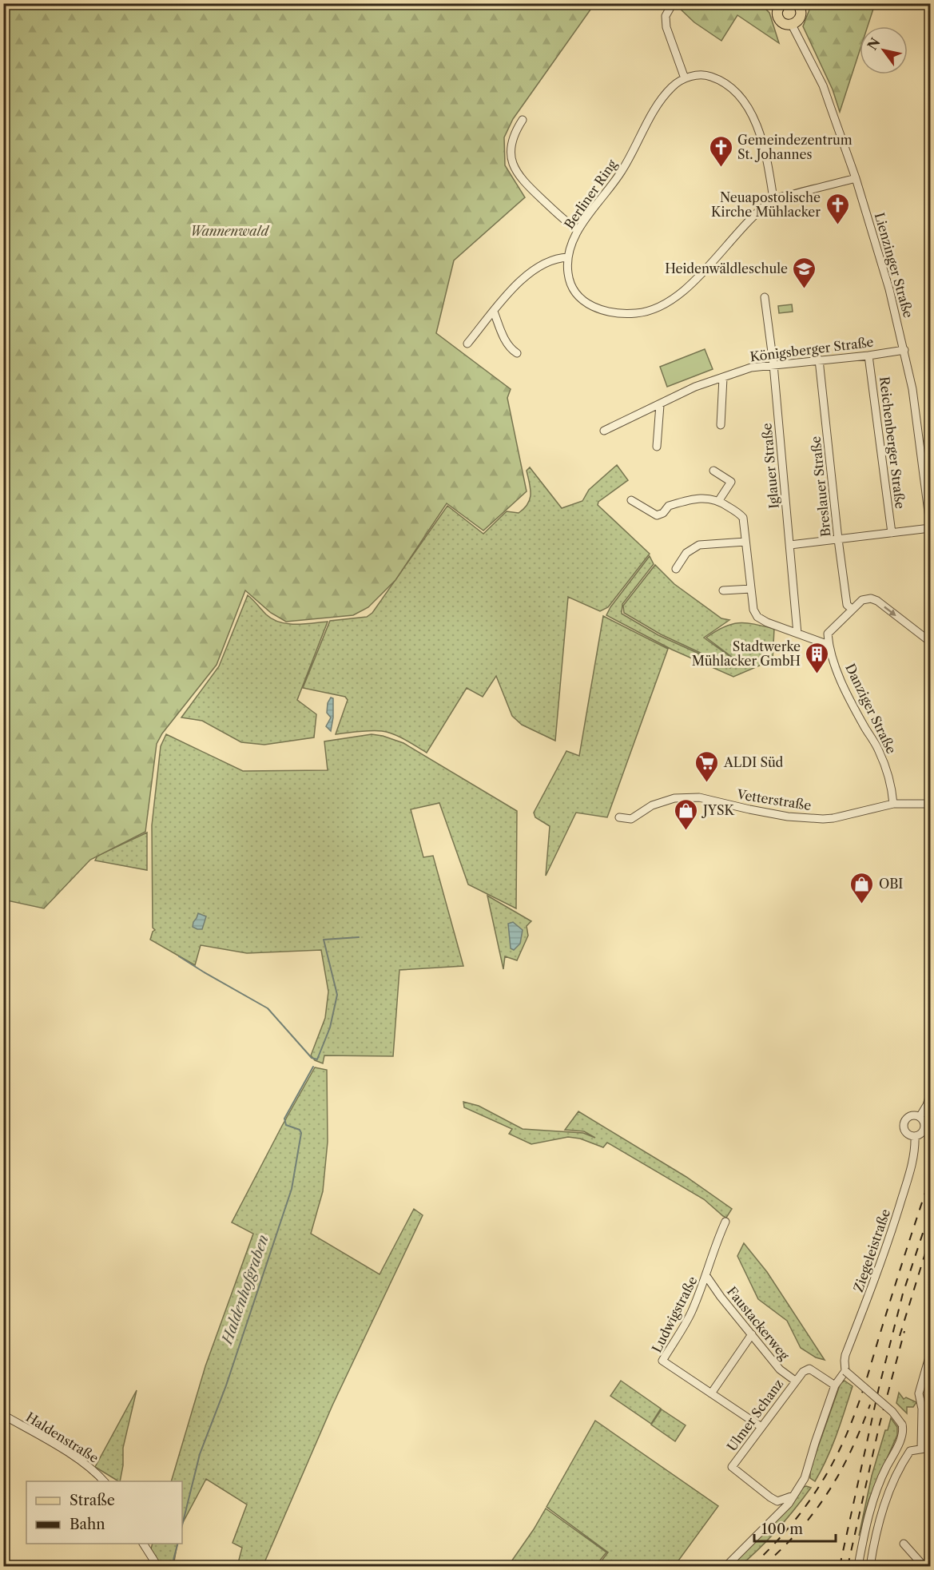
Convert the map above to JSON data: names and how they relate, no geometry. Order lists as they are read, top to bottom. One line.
{"streets":{"street":["Berliner Ring","Lienzinger Straße","Königsberger Straße","Reichenberger Straße","Iglauer Straße","Breslauer Straße","Danziger Straße","Vetterstraße","Ziegeleistraße","Ludwigstraße","Faustackerweg","Ulmer Schanz","Haldenstraße"]},"crossings":[["Berliner Ring","Lienzinger Straße"],["Lienzinger Straße","Königsberger Straße"],["Königsberger Straße","Reichenberger Straße"],["Königsberger Straße","Iglauer Straße"],["Königsberger Straße","Breslauer Straße"],["Danziger Straße","Vetterstraße"],["Ziegeleistraße","Ulmer Schanz"],["Ludwigstraße","Faustackerweg"],["Ludwigstraße","Ulmer Schanz"],["Faustackerweg","Ulmer Schanz"]],"water":["Haldenhofgraben"],"parks":["Wannenwald"],"places":{"church":["Gemeindezentrum St. Johannes","Neuapostolische Kirche Mühlacker"],"school or university":["Heidenwäldleschule"],"building":["Stadtwerke Mühlacker GmbH"],"supermarket":["ALDI Süd"],"shop":["JYSK","OBI"]},"legend":["Straße","Bahn"],"scale_bar":"100 m","north":"top left"}
